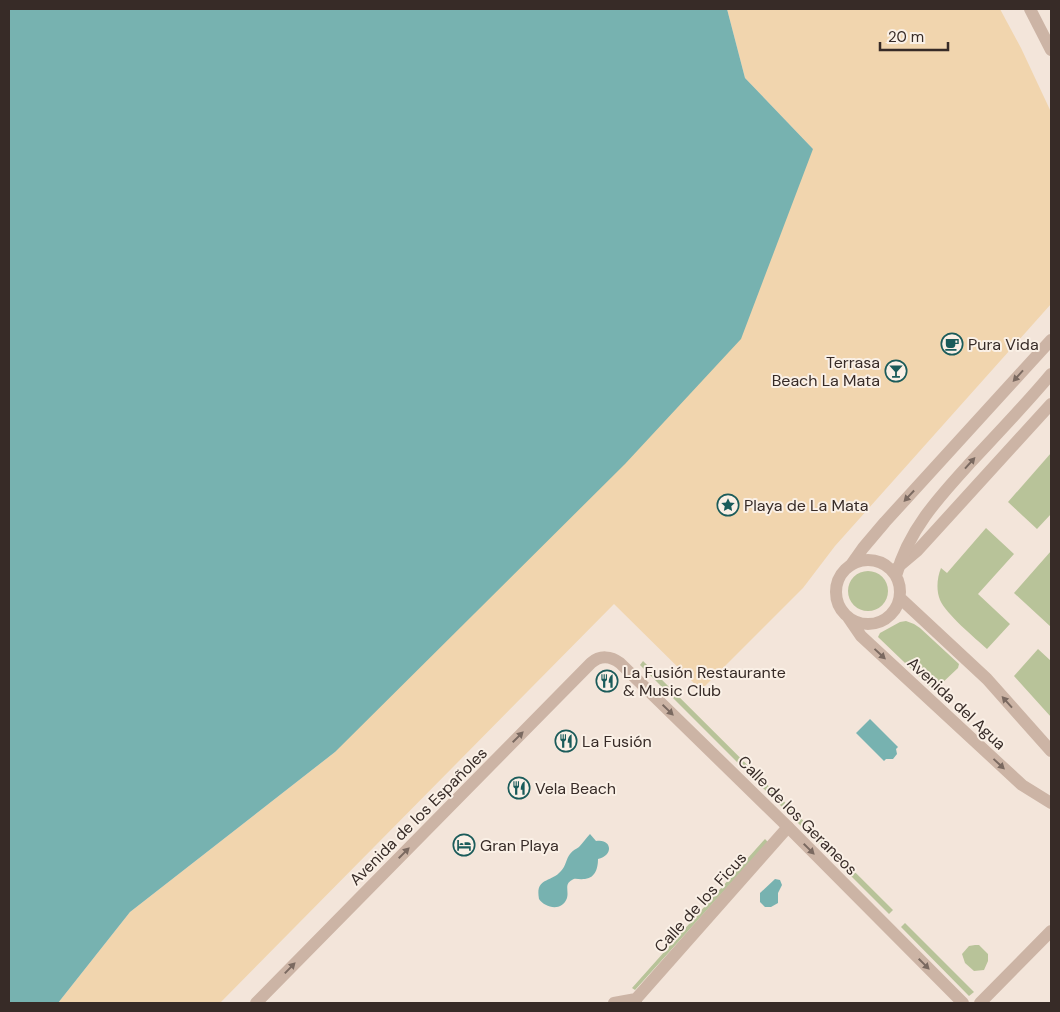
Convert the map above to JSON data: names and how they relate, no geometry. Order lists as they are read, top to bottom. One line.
{"streets":{"street":["Avenida del Agua","Calle de los Geraneos","Avenida de los Españoles","Calle de los Ficus"]},"crossings":[["Calle de los Geraneos","Avenida de los Españoles"],["Calle de los Geraneos","Calle de los Ficus"]],"one_way":["Calle de los Geraneos","Avenida de los Españoles"],"places":{"cafe":["Pura Vida"],"bar":["Terrasa Beach La Mata"],"place":["Playa de La Mata"],"restaurant":["La Fusión Restaurante & Music Club","La Fusión","Vela Beach"],"hotel":["Gran Playa"]},"scale_bar":"20 m"}
